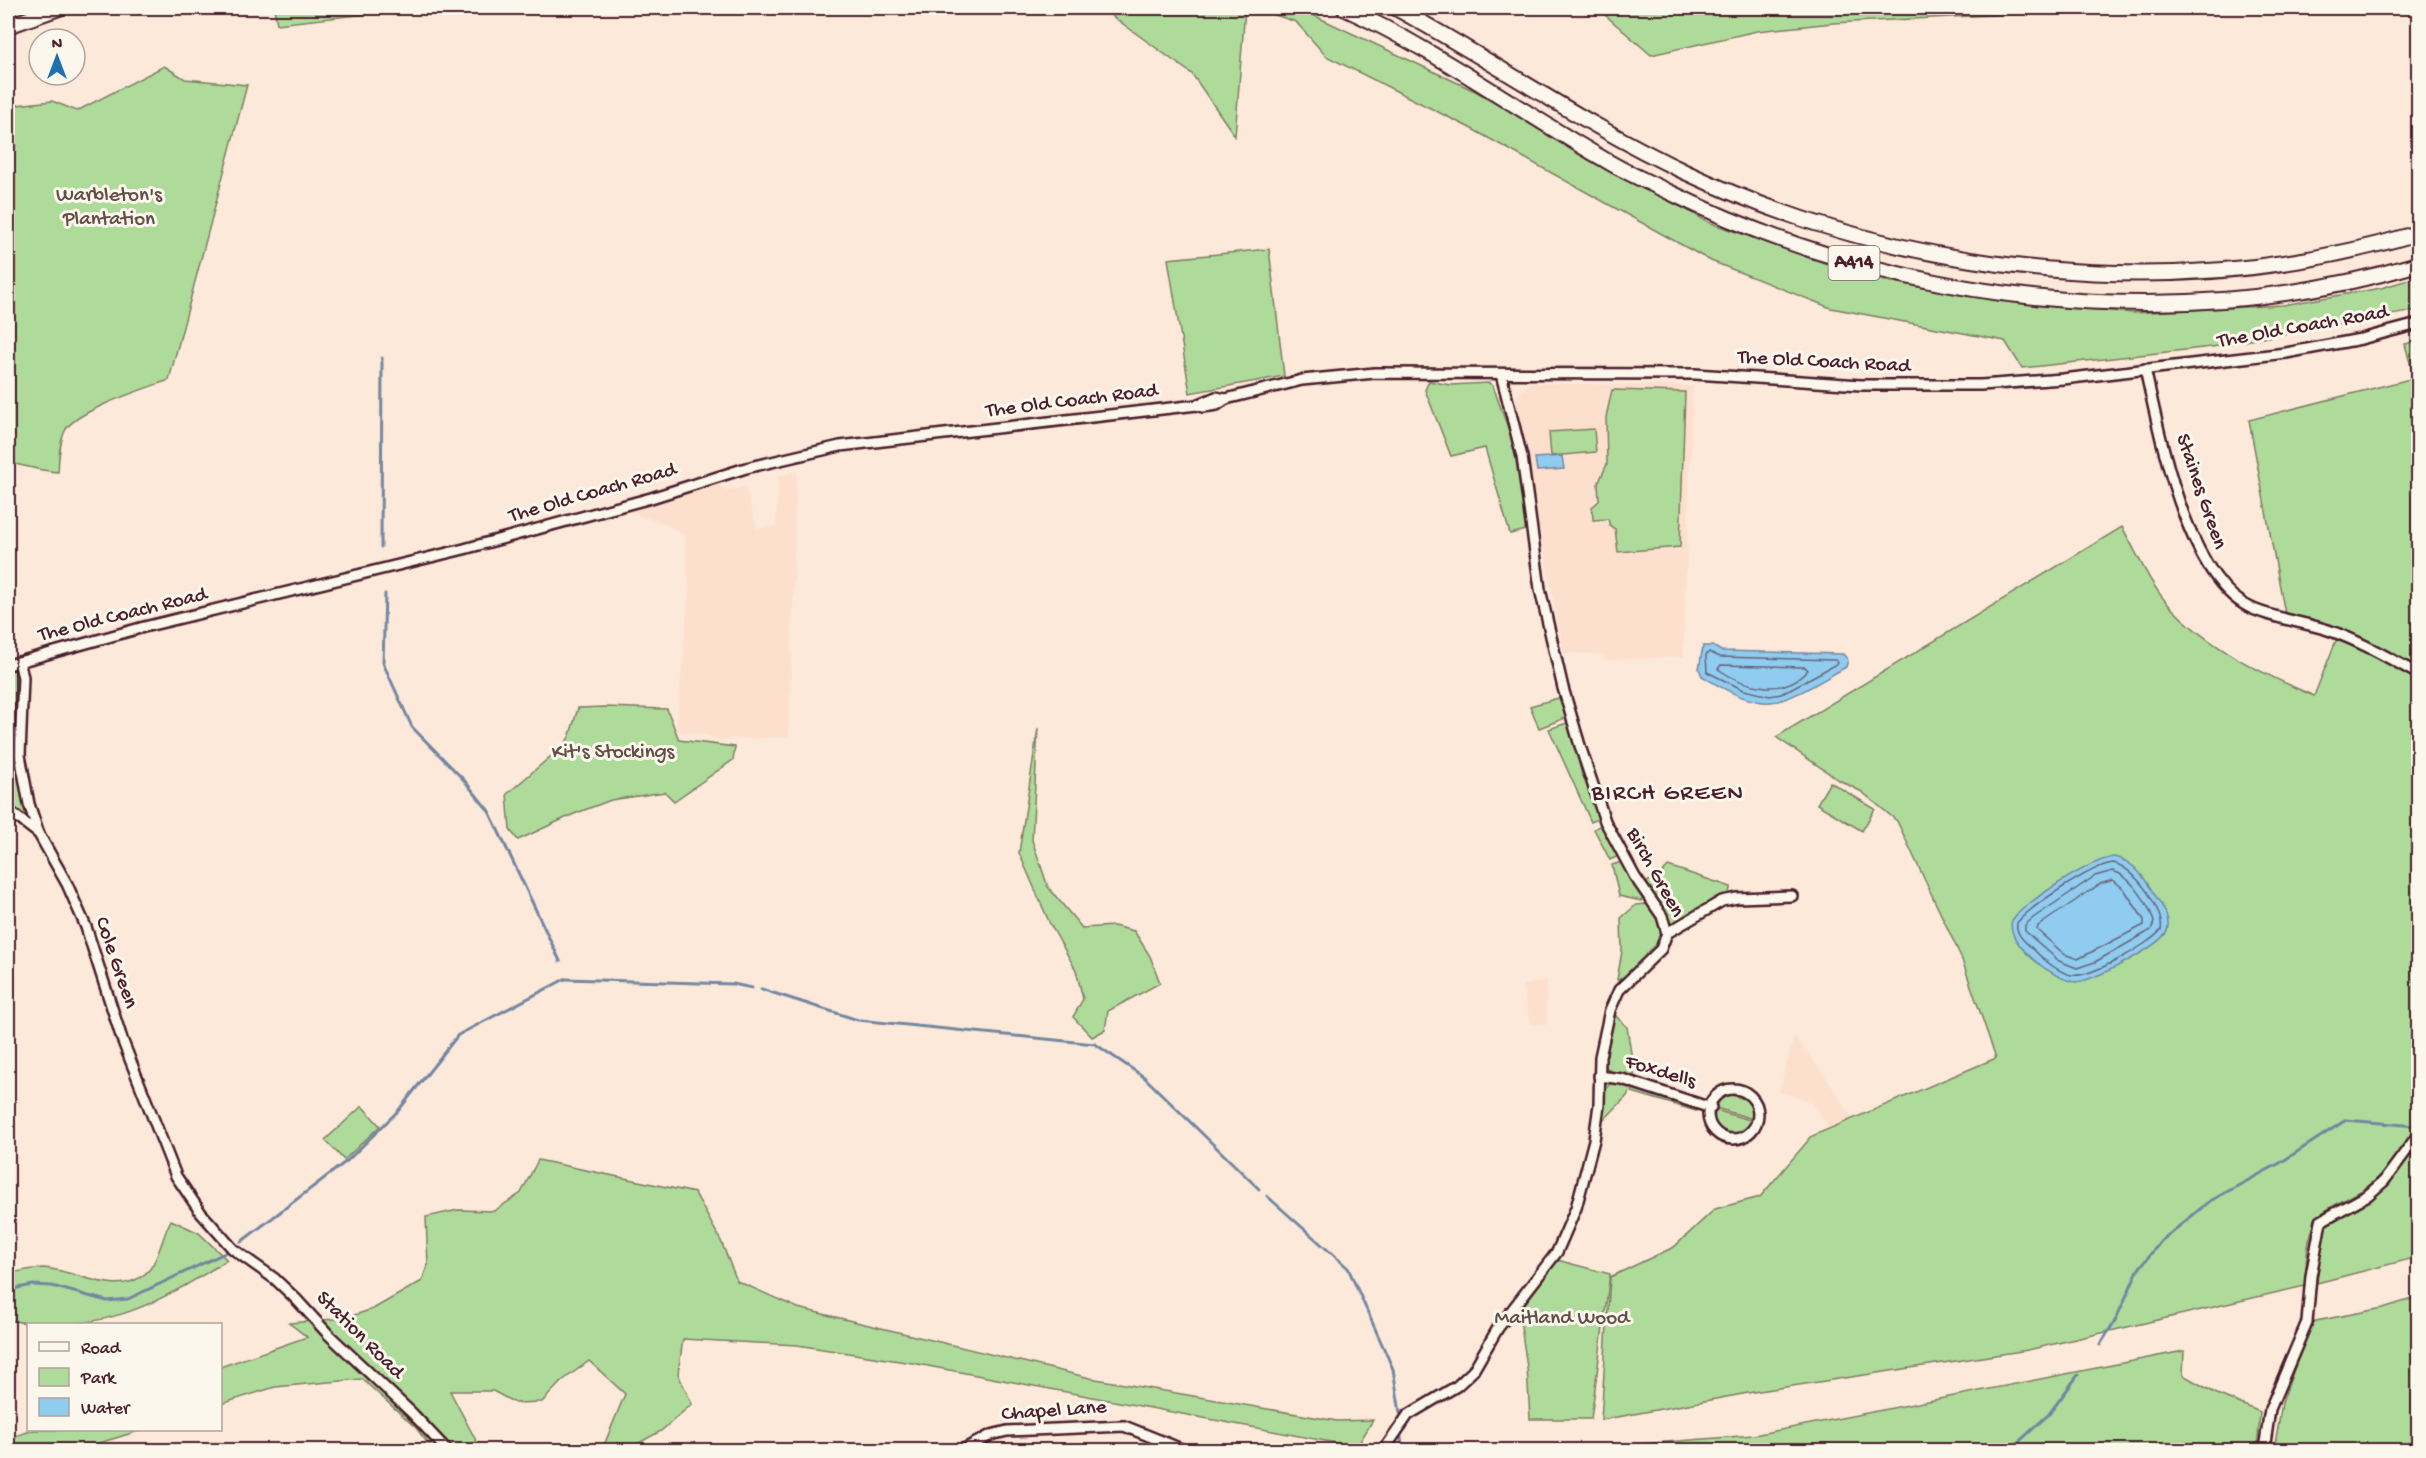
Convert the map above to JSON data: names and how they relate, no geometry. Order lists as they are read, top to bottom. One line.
{"streets":{"highway":["A414"],"street":["The Old Coach Road","Staines Green","Birch Green","Cole Green","Foxdells","Station Road","Chapel Lane"]},"crossings":[["The Old Coach Road","Staines Green"],["The Old Coach Road","Birch Green"],["The Old Coach Road","Cole Green"],["Birch Green","Foxdells"],["Cole Green","Station Road"]],"districts":["BIRCH GREEN"],"parks":["Warbleton's Plantation","Kit's Stockings","Maitland Wood"],"legend":["Road","Park","Water"],"north":"top"}
